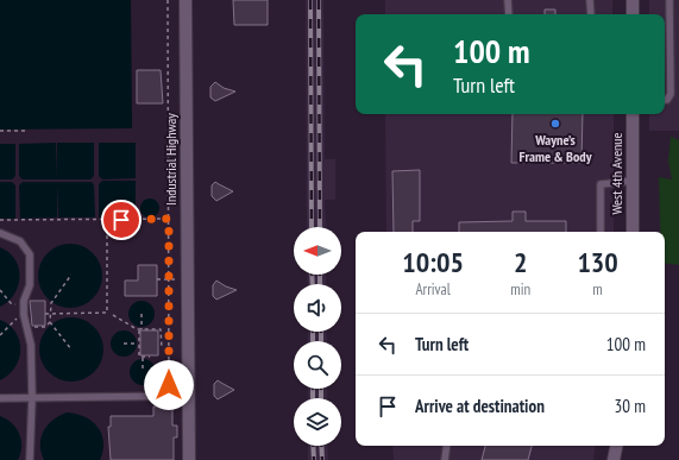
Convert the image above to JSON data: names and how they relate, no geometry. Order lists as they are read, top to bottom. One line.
{"streets":{"street":["Industrial Highway","West 4th Avenue"]},"places":["Wayne’s Frame & Body"],"north":"left","page":{"turn":["100 m","Turn left"],"eta":["10:05","Arrival","2","min","130","m"],"list":[{"name":"Turn left","value":"100 m"},{"name":"Arrive at destination","value":"30 m"}]}}
